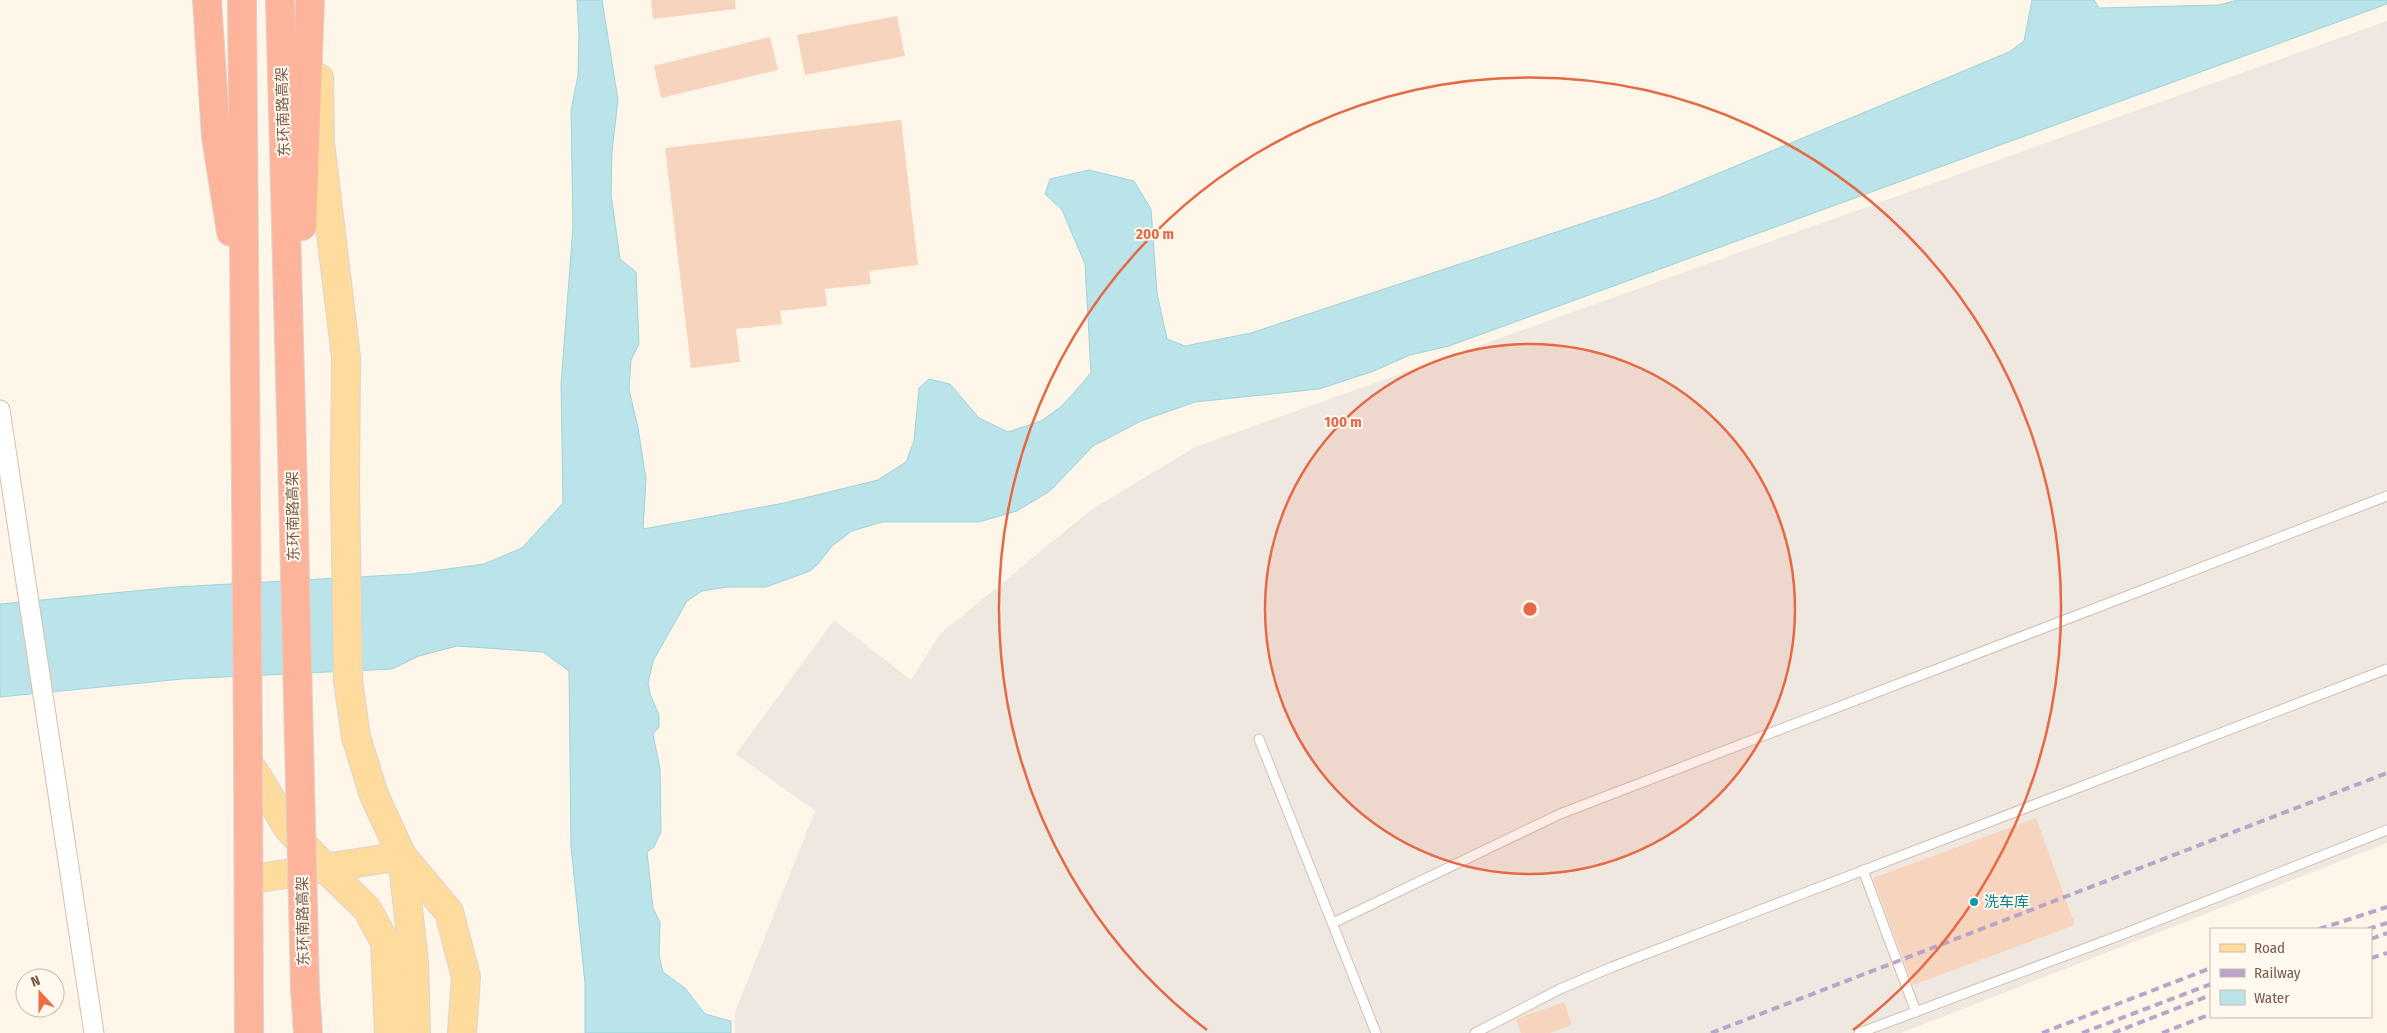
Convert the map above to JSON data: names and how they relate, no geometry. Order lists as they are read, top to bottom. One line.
{"streets":{"highway":["东环南路高架"]},"places":["洗车库"],"legend":["Road","Railway","Water"],"north":"top","rings":["200 m","100 m"]}
